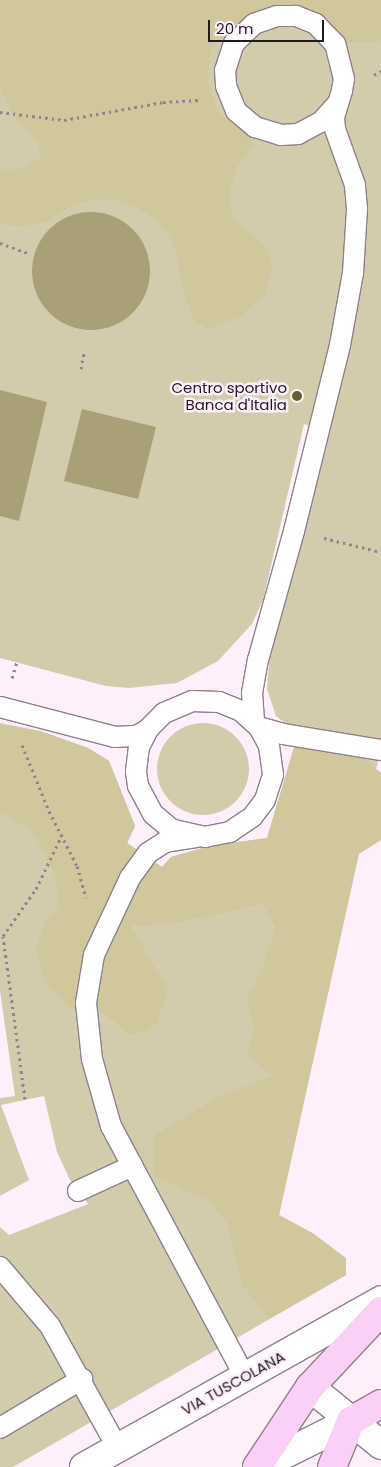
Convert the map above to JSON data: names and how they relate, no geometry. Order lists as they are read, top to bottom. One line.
{"streets":{"main road":["VIA TUSCOLANA"]},"places":["Centro sportivo Banca d'Italia"],"scale_bar":"20 m"}
